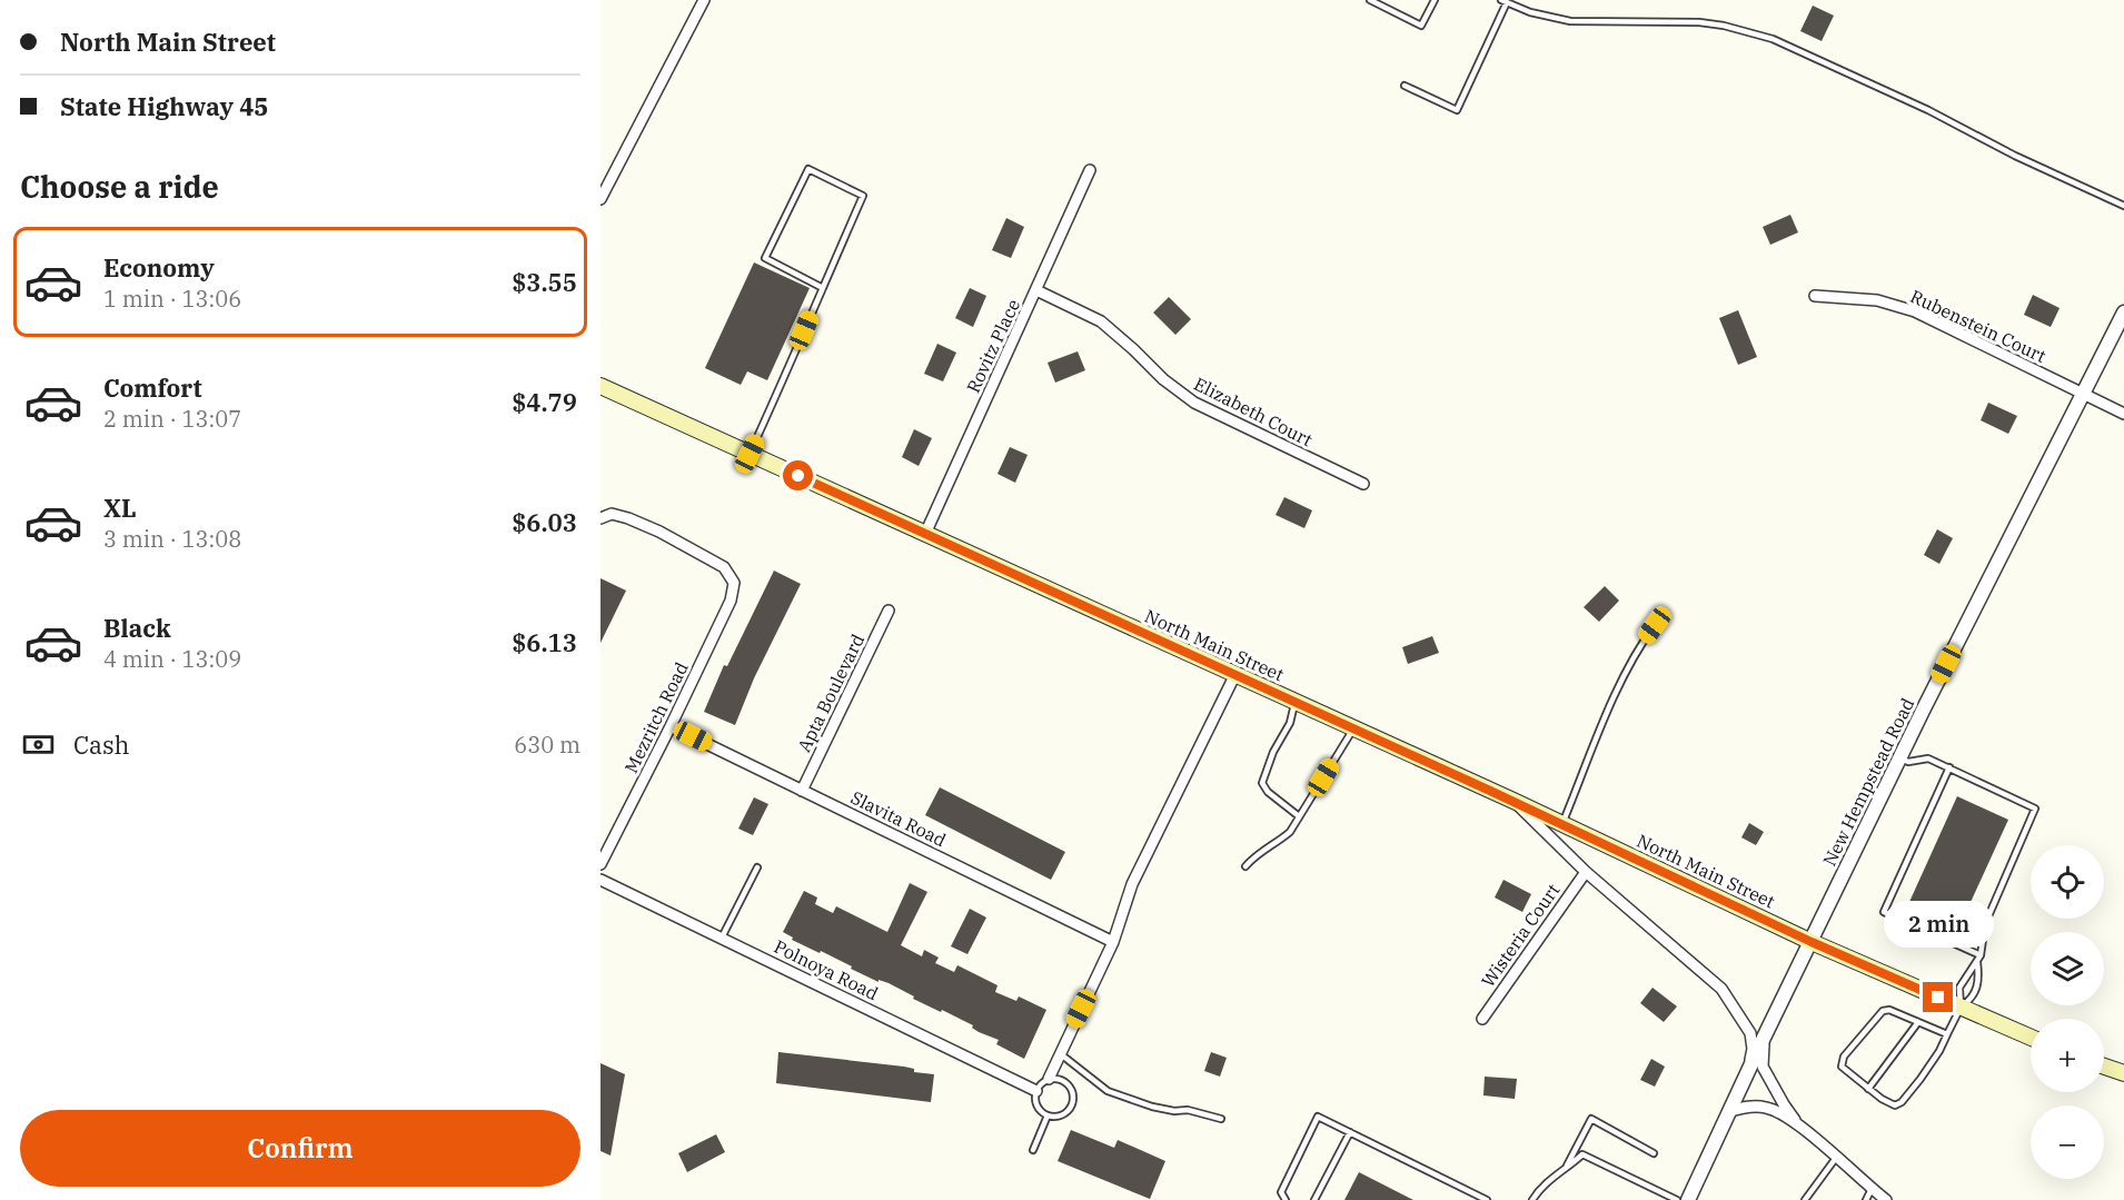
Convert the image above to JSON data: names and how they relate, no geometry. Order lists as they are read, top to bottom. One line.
{"streets":{"main road":["North Main Street"],"street":["Rubenstein Court","Rovitz Place","Elizabeth Court","Apta Boulevard","Mezritch Road","New Hempstead Road","Slavita Road","Wisteria Court","Polnoya Road"]},"crossings":[["Rubenstein Court","New Hempstead Road"],["Rovitz Place","Elizabeth Court"],["Rovitz Place","North Main Street"],["North Main Street","New Hempstead Road"],["Apta Boulevard","Slavita Road"],["Mezritch Road","Slavita Road"]],"page":{"banner":["North Main Street","State Highway 45"],"heading":"Choose a ride","list":[{"name":"Economy","note":"1 min · 13:06","value":"$3.55"},{"name":"Comfort","note":"2 min · 13:07","value":"$4.79"},{"name":"XL","note":"3 min · 13:08","value":"$6.03"},{"name":"Black","note":"4 min · 13:09","value":"$6.13"}],"pay":["Cash","630 m"],"map_buttons":["+","−"],"bubble":"2 min","buttons":"Confirm"}}
